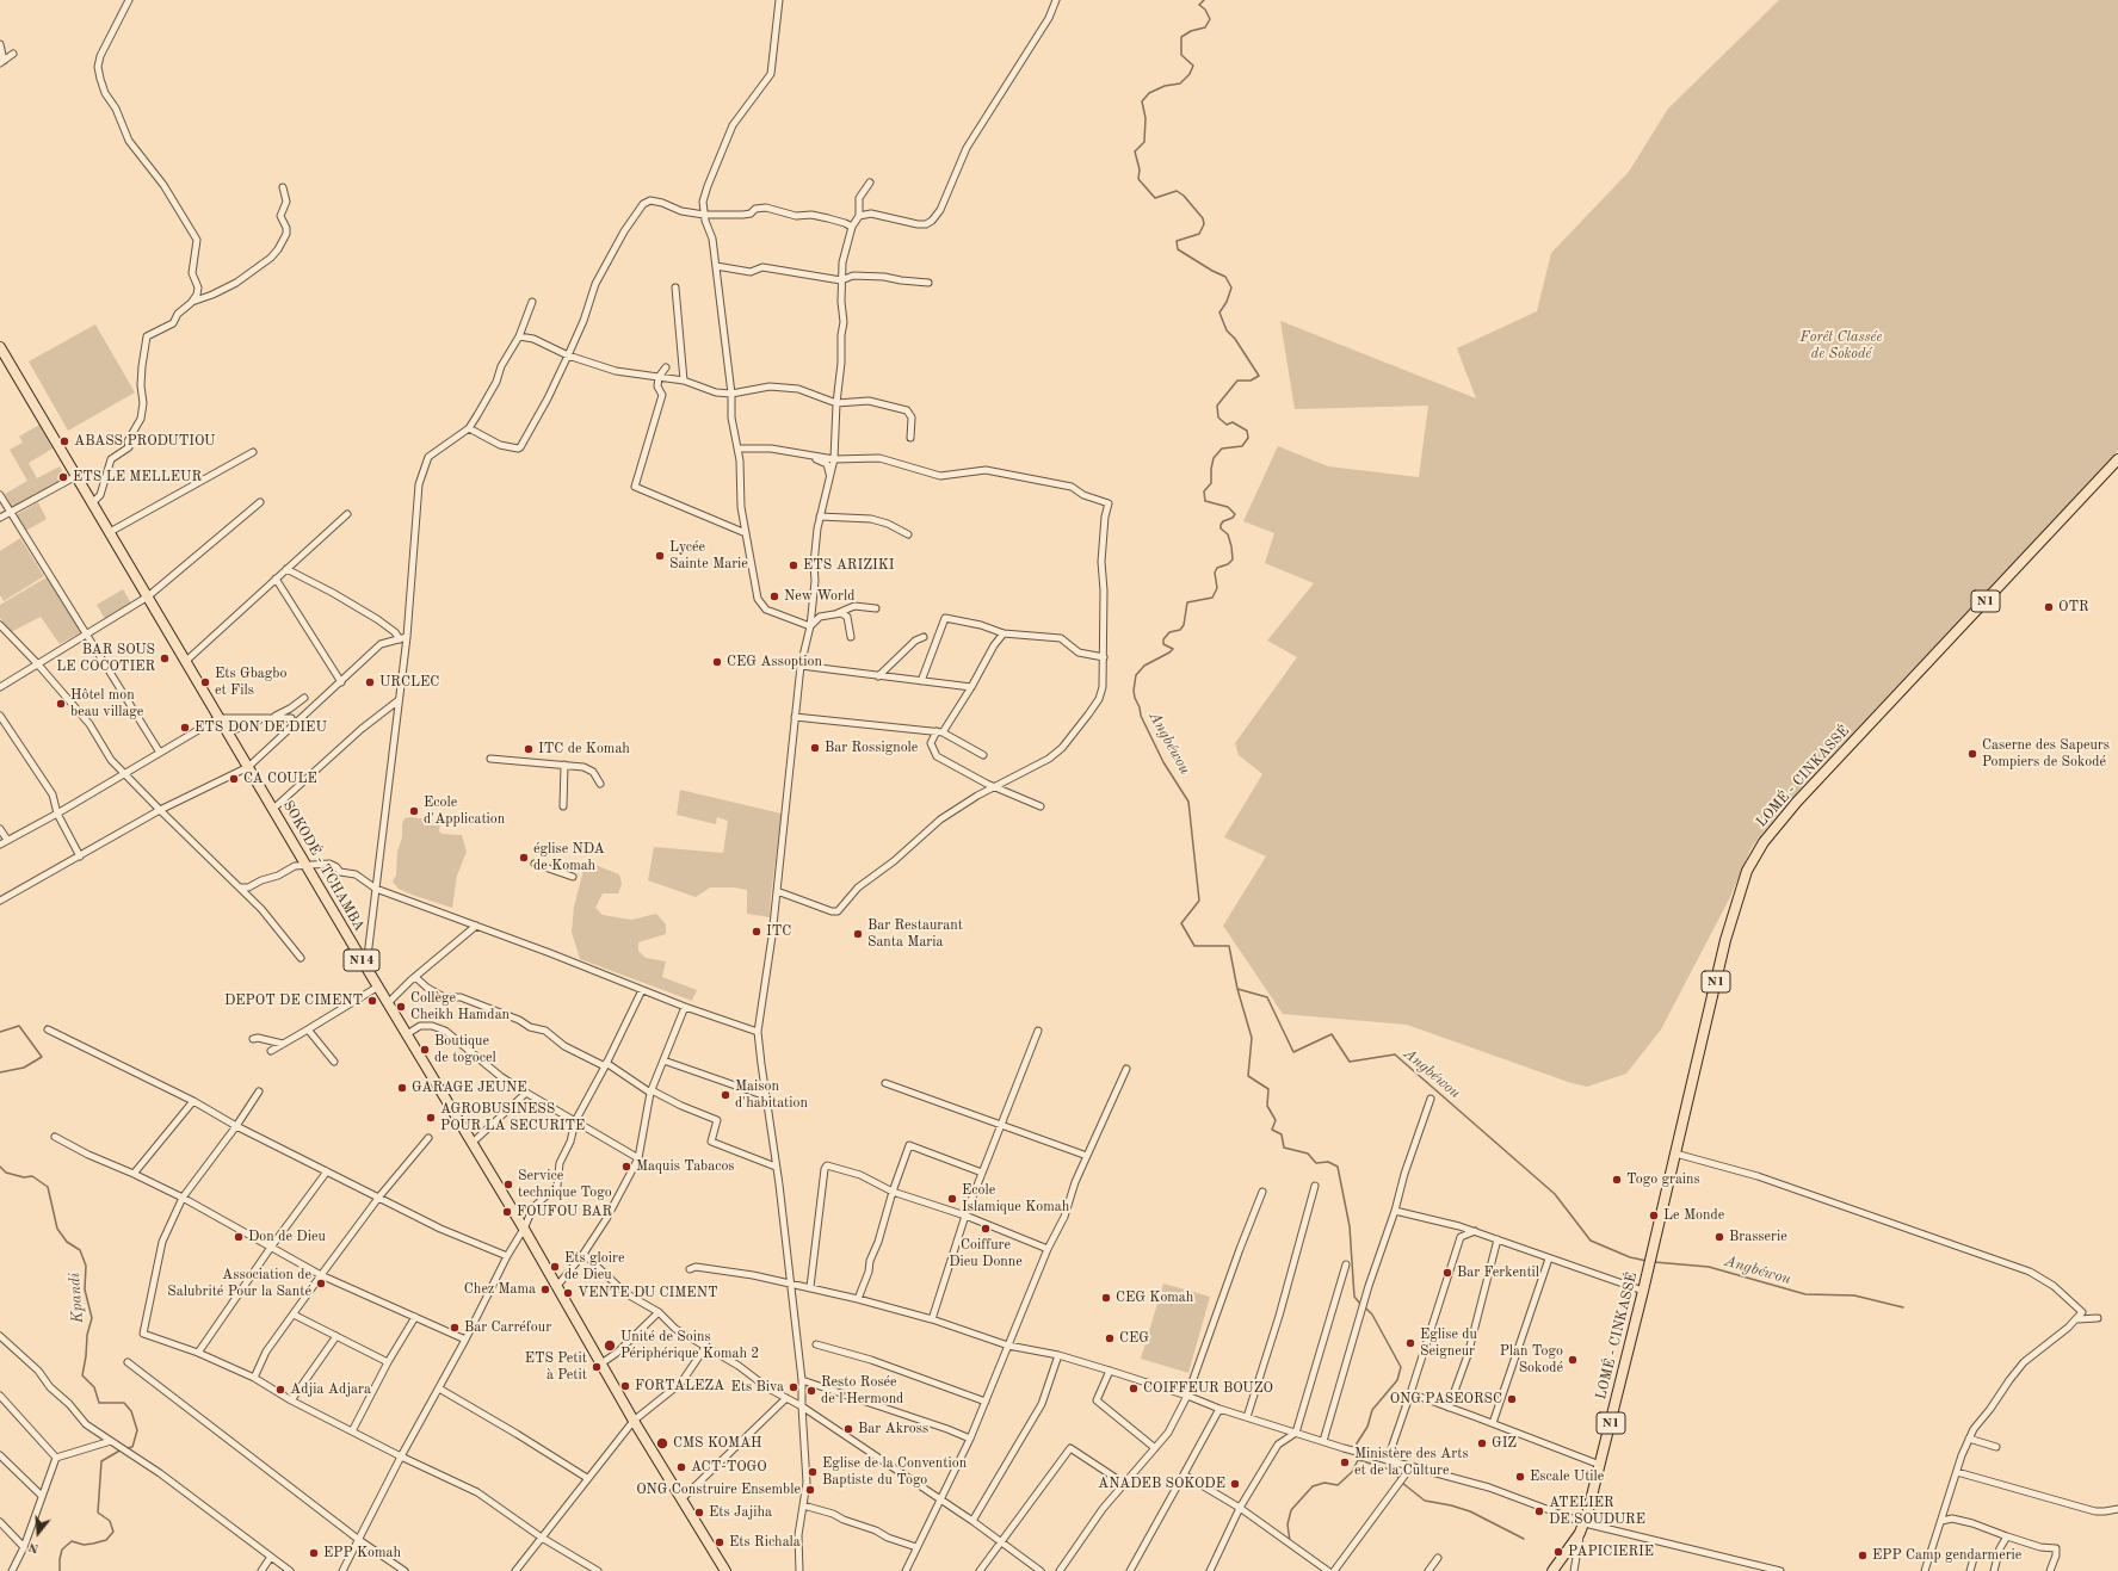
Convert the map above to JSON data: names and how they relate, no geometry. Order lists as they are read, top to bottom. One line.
{"streets":{"main road":["N1","LOMÉ - CINKASSÉ","SOKODÉ - TCHAMBA","N14"]},"water":["Angbéwou","Kpandi"],"parks":["Forêt Classée de Sokodé"],"places":["ABASS PRODUTIOU","ETS LE MELLEUR","Lycée Sainte Marie","ETS ARIZIKI","New World","OTR","BAR SOUS LE COCOTIER","CEG Assoption","Ets Gbagbo et Fils","URCLEC","Hôtel mon beau village","ETS DON DE DIEU","Bar Rossignole","ITC de Komah","Caserne des Sapeurs Pompiers de Sokodé","CA COULE","Ecole d'Application","église NDA de Komah","ITC","Bar Restaurant Santa Maria","DEPOT DE CIMENT","Collège Cheikh Hamdan","Boutique de togocel","GARAGE JEUNE","Maison d'habitation","AGROBUSINESS POUR LA SECURITE","Maquis Tabacos","Togo grains","Service technique Togo","Ecole Islamique Komah","FOUFOU BAR","Le Monde","Coiffure Dieu Donne","Don de Dieu","Brasserie","Ets gloire de Dieu","Bar Ferkentil","Association de Salubrité Pour la Santé","Chez Mama","VENTE DU CIMENT","CEG Komah","Bar Carréfour","CEG","Eglise du Seigneur","Unité de Soins Périphérique Komah 2","Plan Togo Sokodé","ETS Petit à Petit","FORTALEZA","Ets Biva","COIFFEUR BOUZO","Adjia Adjara","Resto Rosée de l'Hermond","ONG PASEORSC","Bar Akross","CMS KOMAH","GIZ","Ministère des Arts et de la Culture","ACT-TOGO","Eglise de la Convention Baptiste du Togo","Escale Utile","ANADEB SOKODE","ONG Construire Ensemble","ATELIER DE SOUDURE","Ets Jajiha","Ets Richala","PAPICIERIE","EPP Komah","EPP Camp gendarmerie"],"north":"bottom"}
